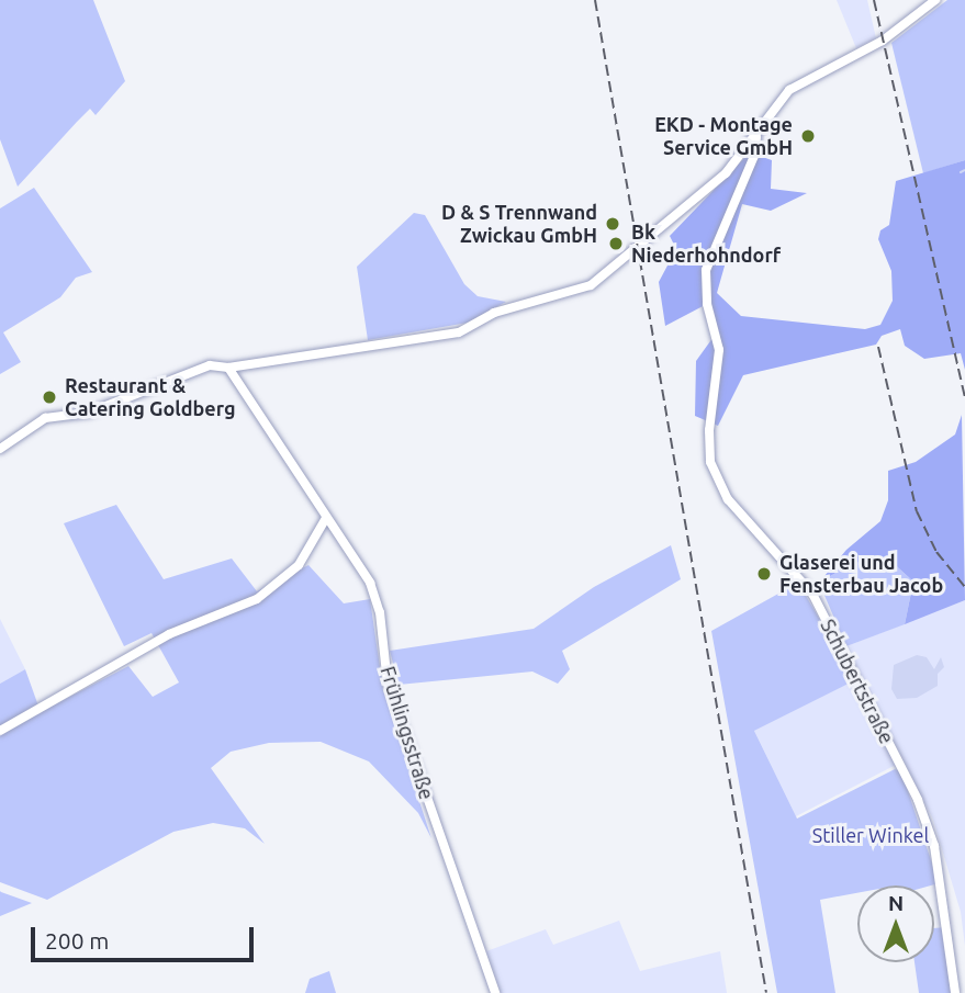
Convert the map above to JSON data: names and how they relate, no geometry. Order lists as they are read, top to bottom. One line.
{"streets":{"street":["Schubertstraße","Frühlingsstraße"]},"parks":["Stiller Winkel"],"places":["EKD - Montage Service GmbH","D & S Trennwand Zwickau GmbH","Bk Niederhohndorf","Restaurant & Catering Goldberg","Glaserei und Fensterbau Jacob"],"scale_bar":"200 m","north":"top"}
